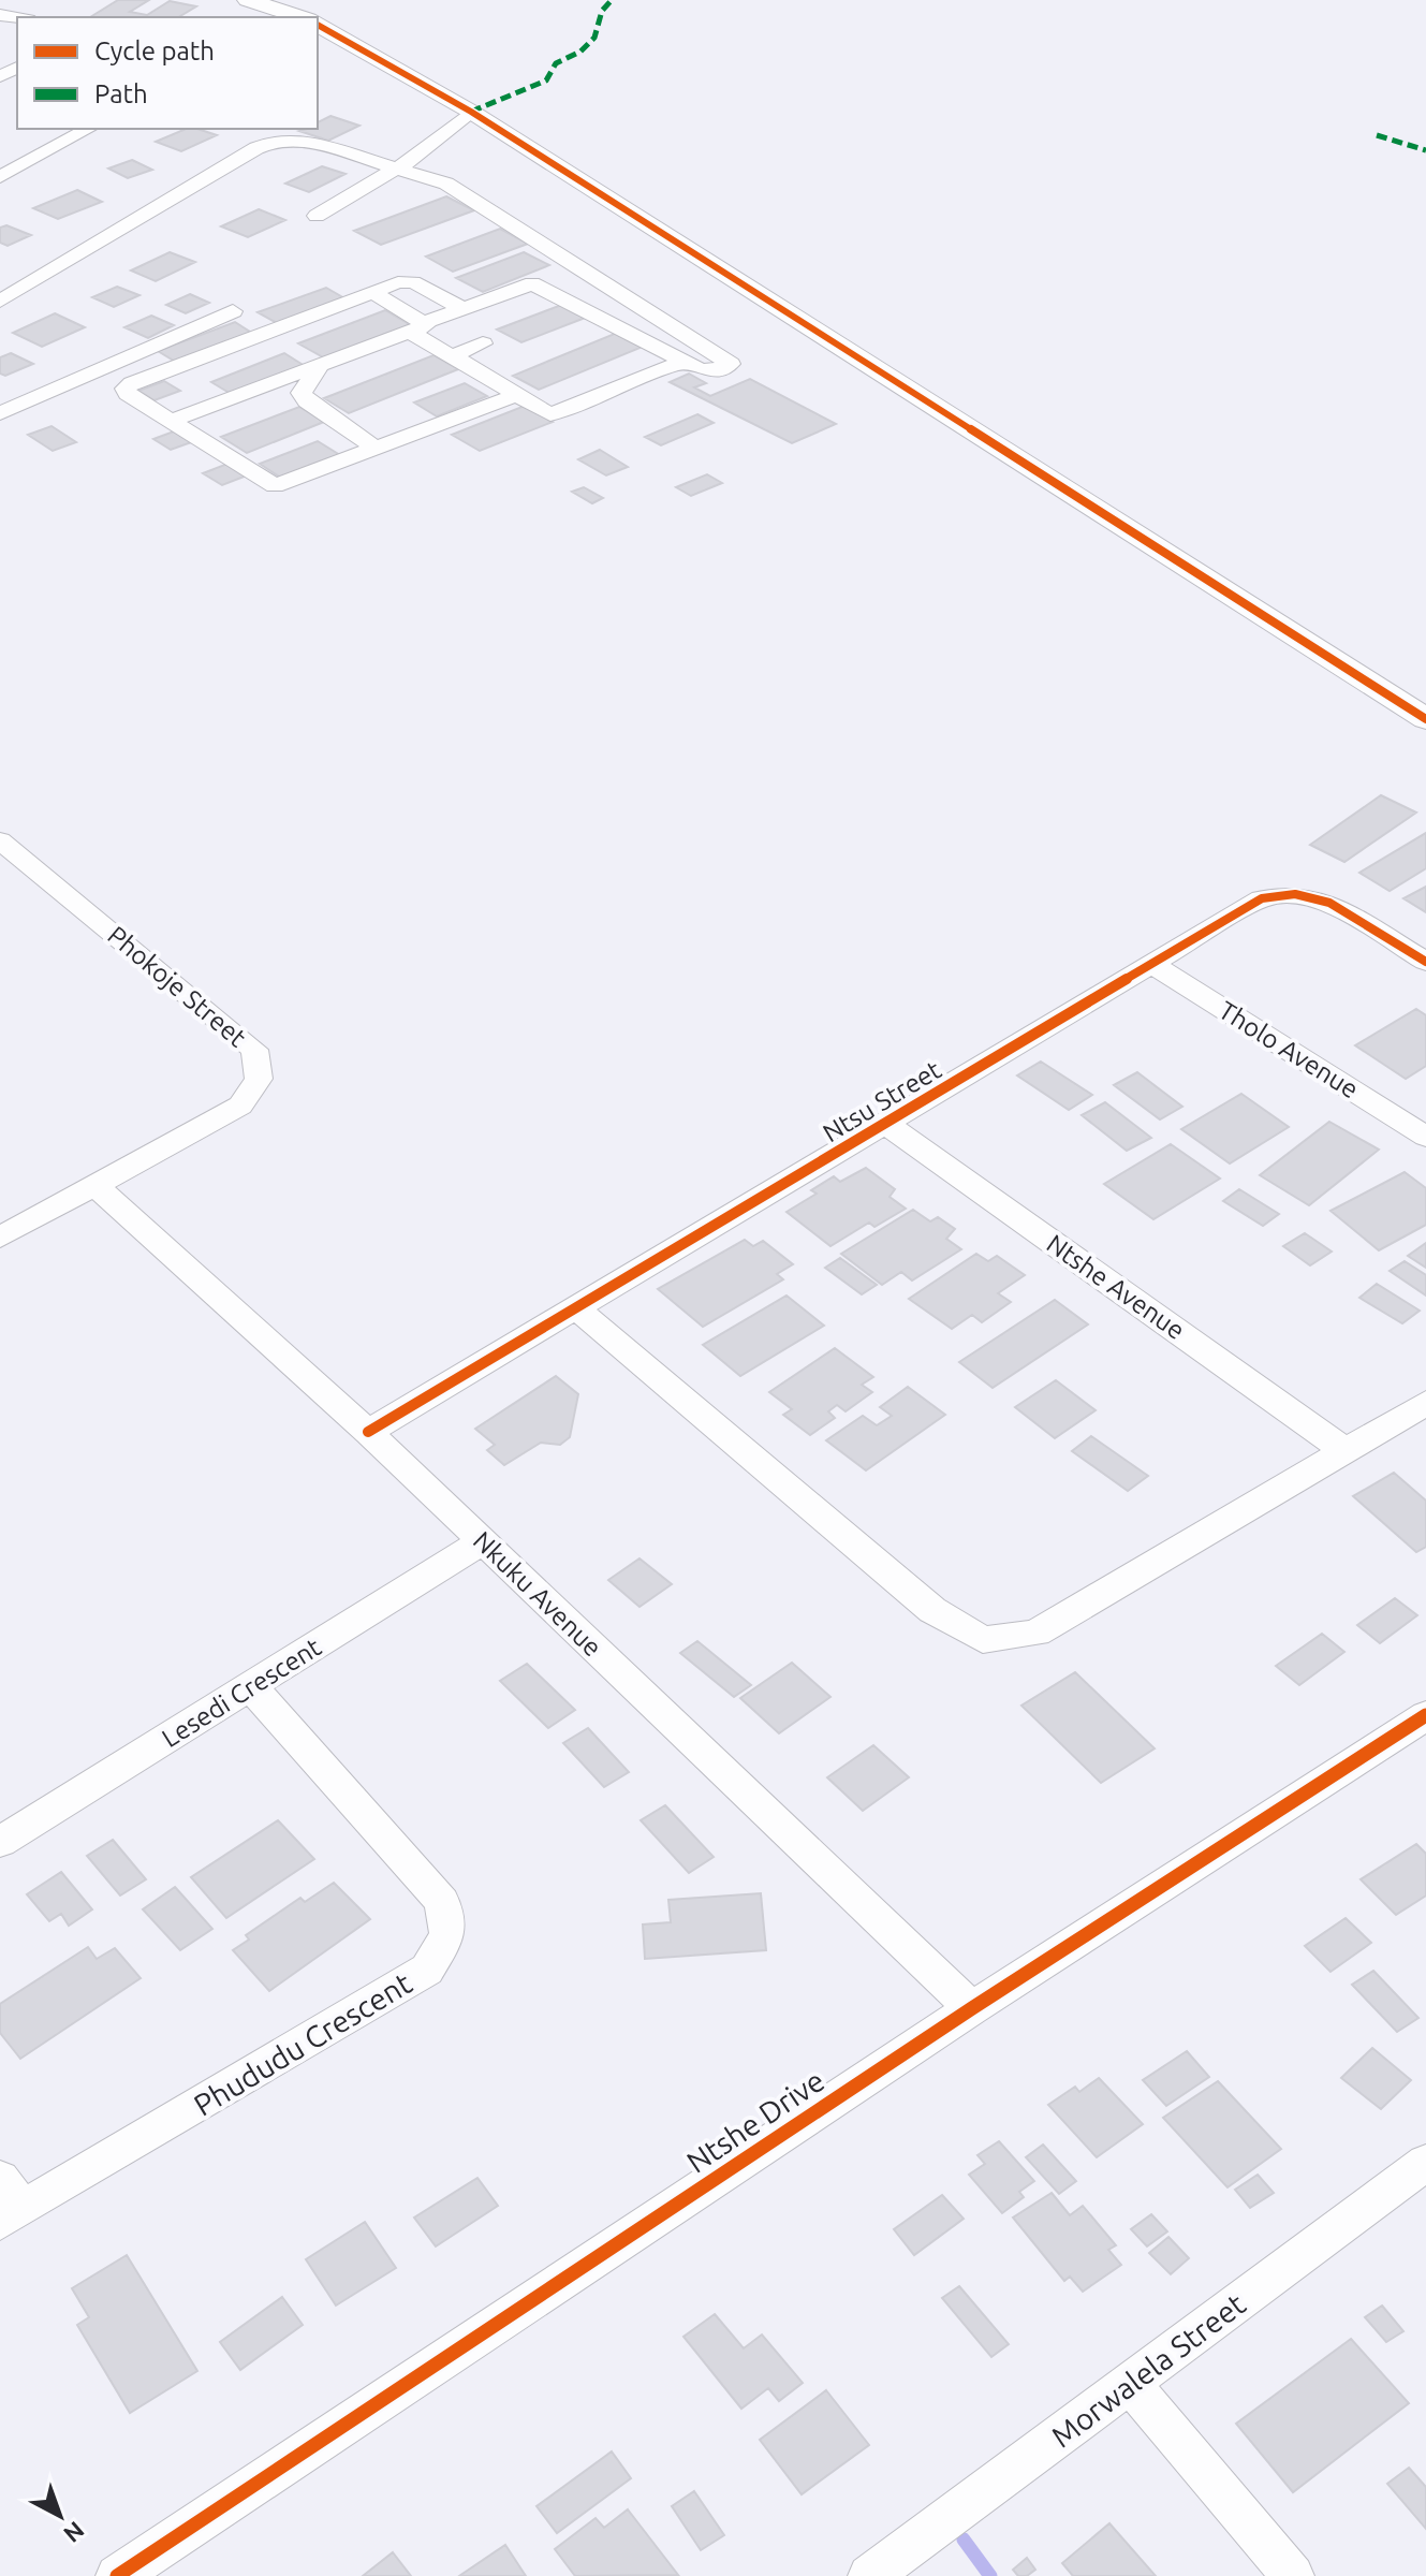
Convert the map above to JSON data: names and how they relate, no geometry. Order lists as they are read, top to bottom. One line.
{"streets":{"street":["Phokoje Street","Tholo Avenue","Ntsu Street","Ntshe Avenue","Nkuku Avenue","Lesedi Crescent","Phududu Crescent","Ntshe Drive","Morwalela Street"]},"crossings":[["Phokoje Street","Nkuku Avenue"],["Tholo Avenue","Ntsu Street"],["Ntsu Street","Ntshe Avenue"],["Ntsu Street","Nkuku Avenue"],["Nkuku Avenue","Lesedi Crescent"],["Nkuku Avenue","Ntshe Drive"],["Lesedi Crescent","Phududu Crescent"]],"legend":["Cycle path","Path"],"north":"bottom right"}
